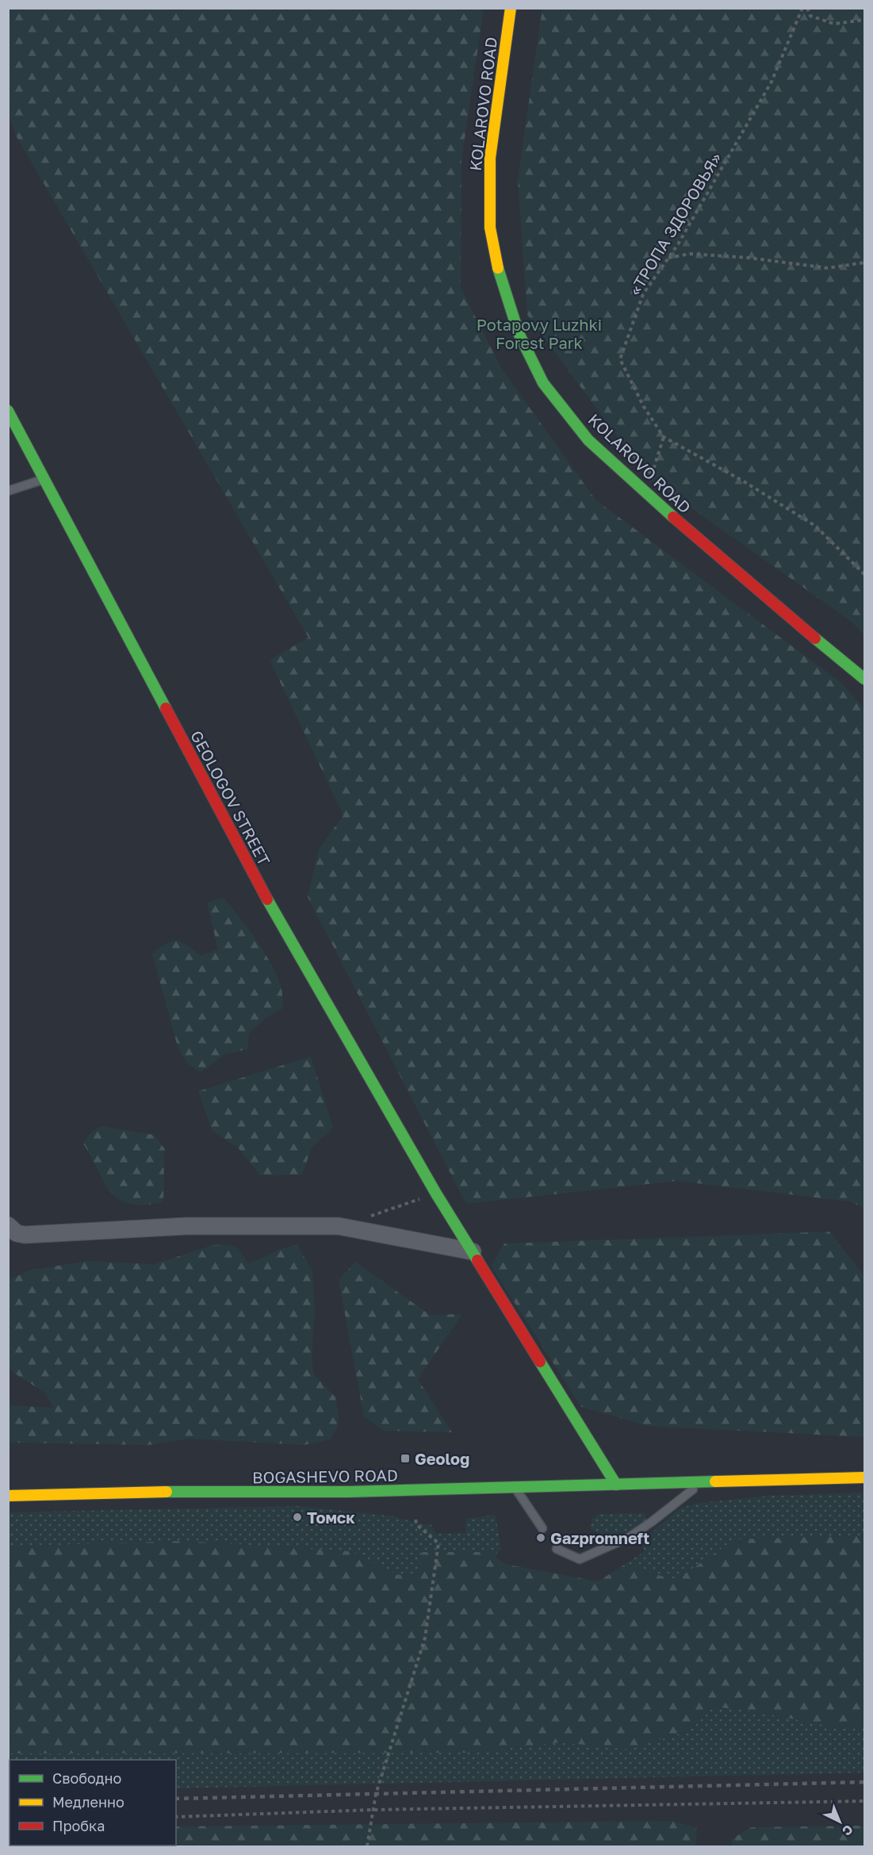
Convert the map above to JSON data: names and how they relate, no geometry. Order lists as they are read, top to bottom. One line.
{"streets":{"street":["KOLAROVO ROAD","GEOLOGOV STREET","BOGASHEVO ROAD"],"path":["«ТРОПА ЗДОРОВЬЯ»"]},"crossings":[["GEOLOGOV STREET","BOGASHEVO ROAD"]],"parks":["Potapovy Luzhki Forest Park"],"places":{"transit":["Geolog"],"other":["Томск","Gazpromneft"]},"legend":["Свободно","Медленно","Пробка"],"north":"bottom right"}
